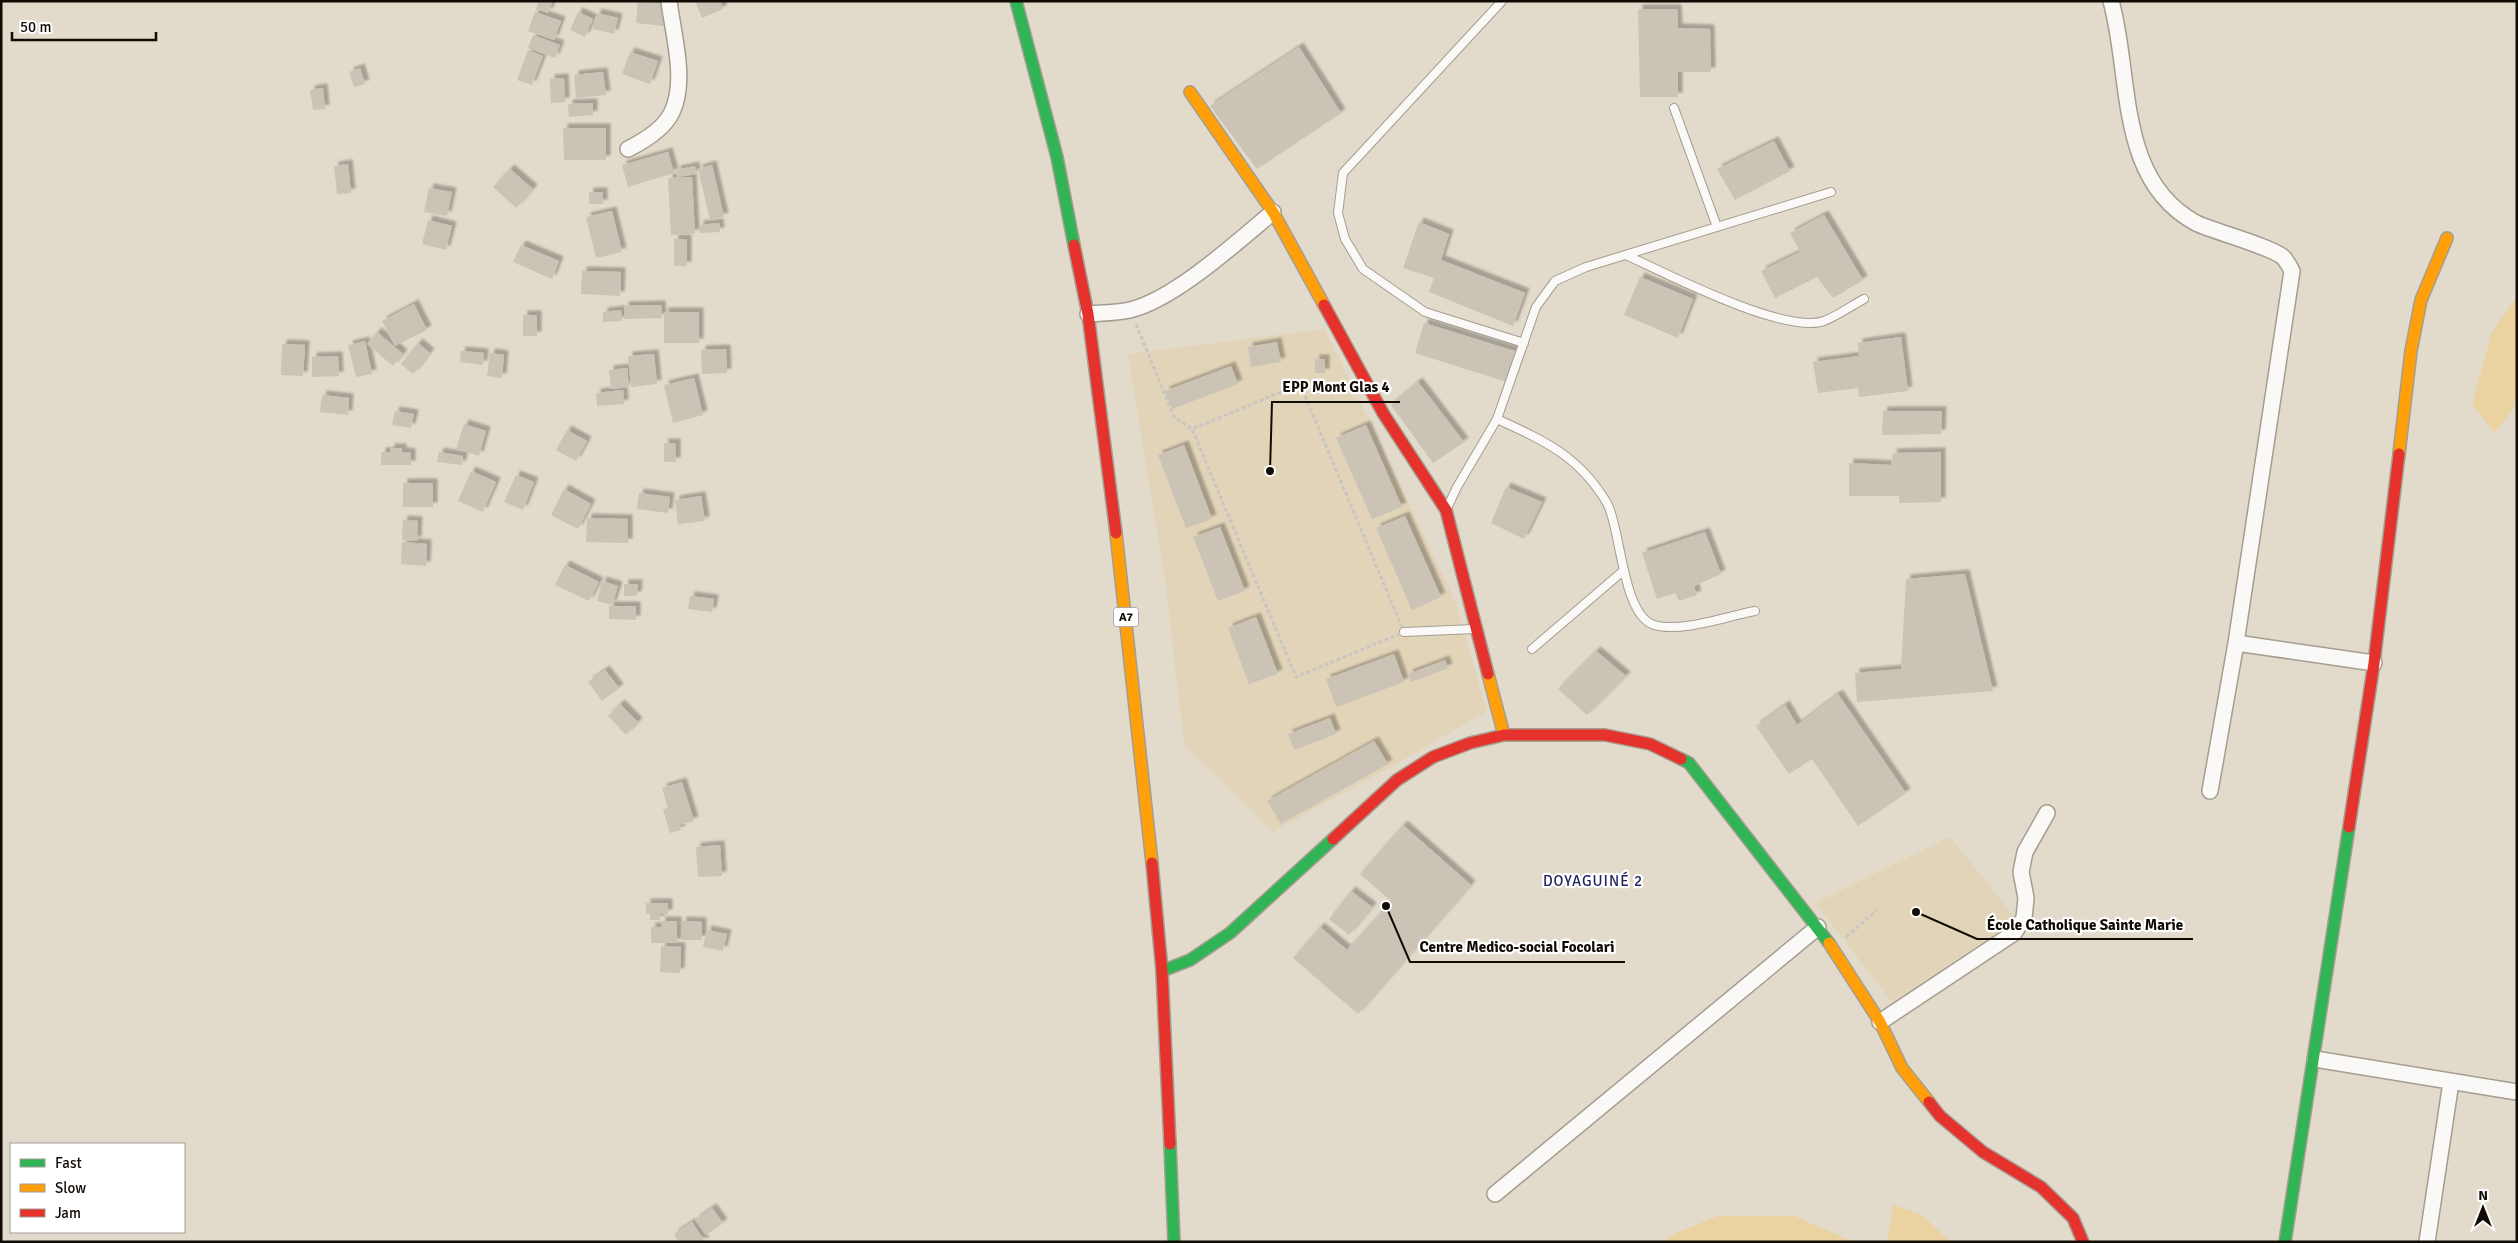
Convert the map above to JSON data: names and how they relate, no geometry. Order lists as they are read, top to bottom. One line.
{"streets":{"street":["A7"]},"districts":["DOYAGUINÉ 2"],"places":["EPP Mont Glas 4","Centre Medico-social Focolari","École Catholique Sainte Marie"],"legend":["Fast","Slow","Jam"],"scale_bar":"50 m","north":"top"}
